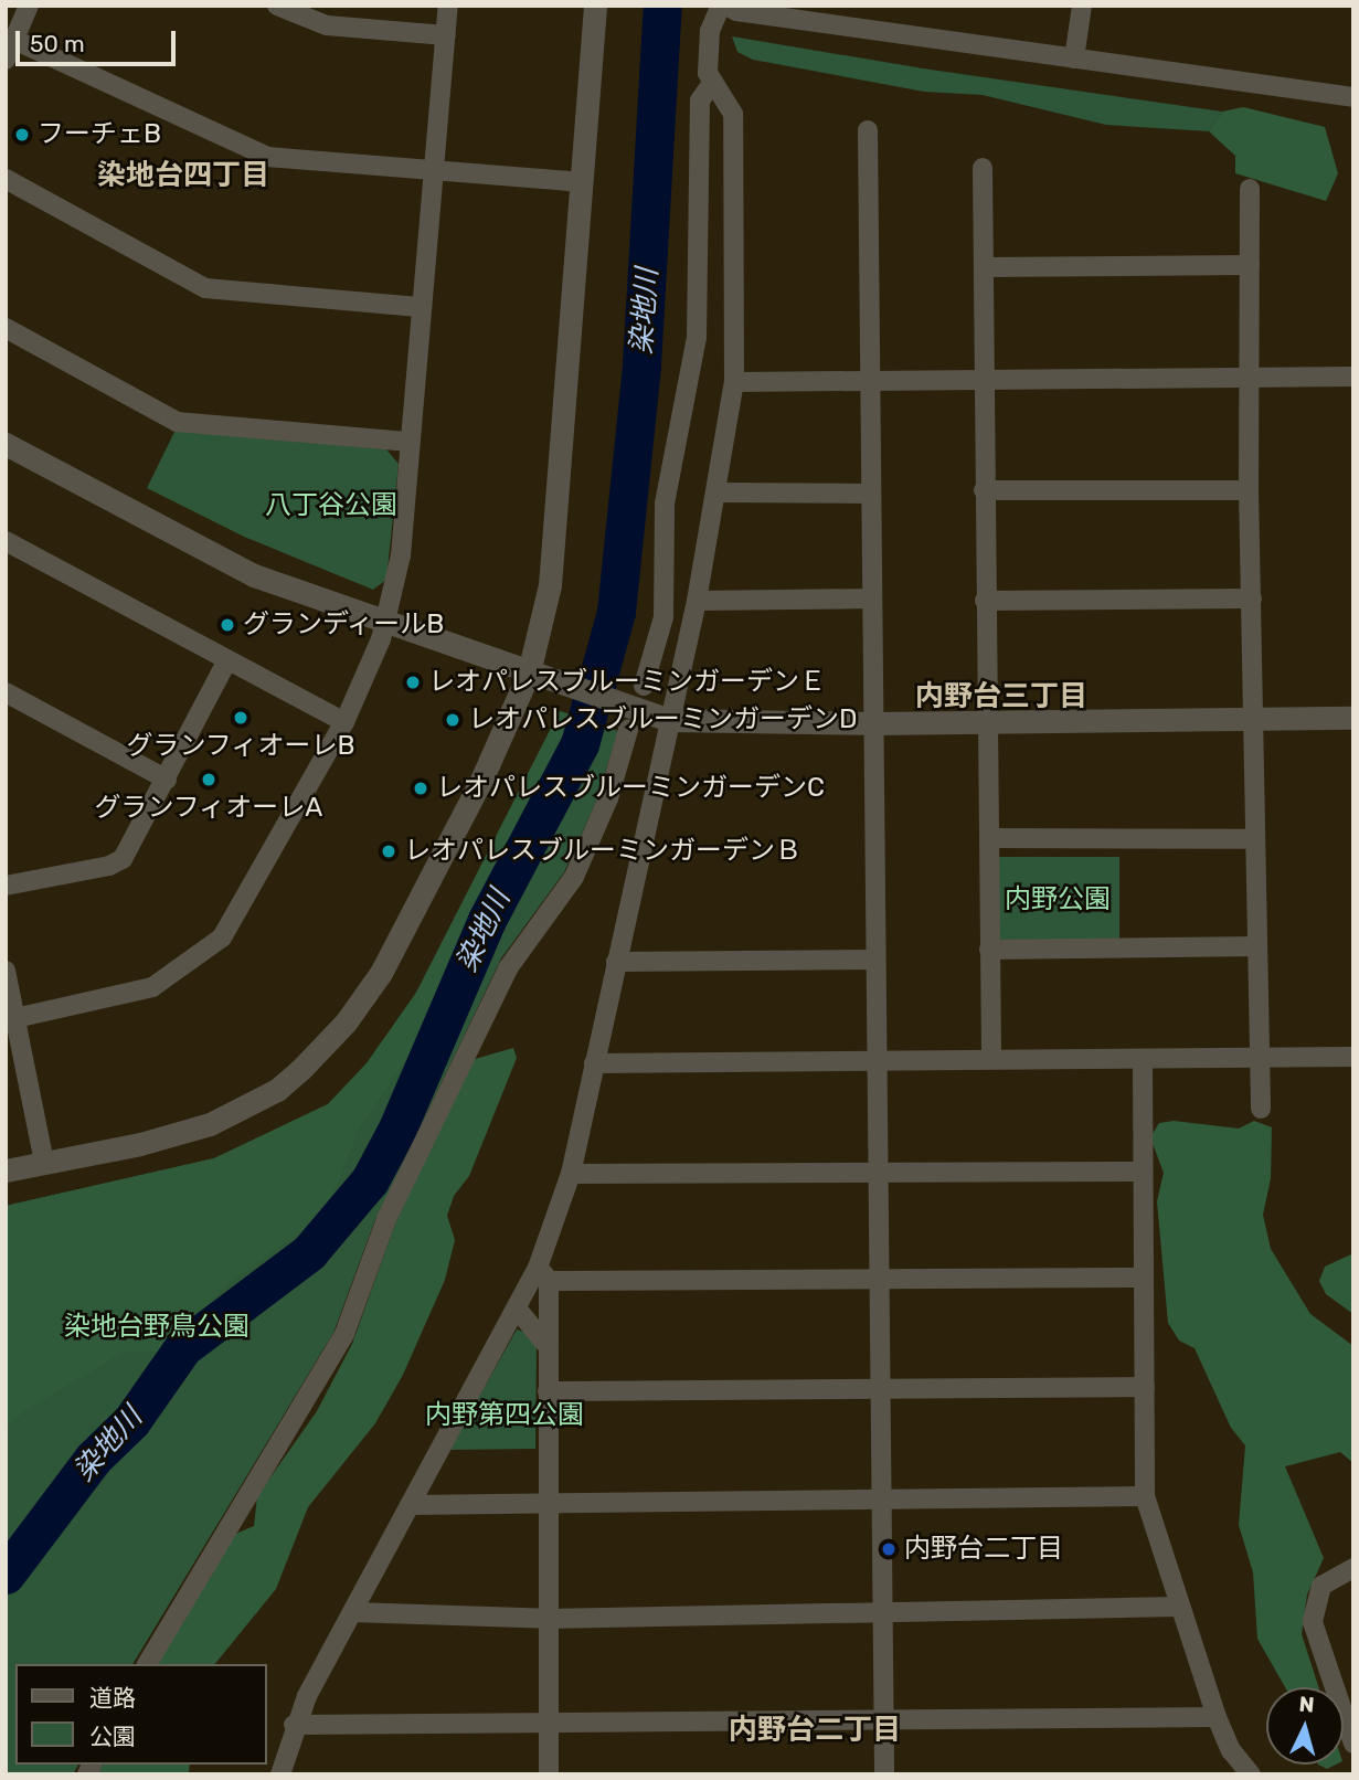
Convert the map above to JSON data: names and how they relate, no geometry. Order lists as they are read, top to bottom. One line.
{"districts":["染地台四丁目","内野台三丁目","内野台二丁目"],"water":["染地川"],"parks":["八丁谷公園","内野公園","染地台野鳥公園","内野第四公園"],"places":["フーチェB","グランディールB","レオパレスブルーミンガーデンＥ","グランフィオーレB","レオパレスブルーミンガーデンD","グランフィオーレA","レオパレスブルーミンガーデンC","レオパレスブルーミンガーデンＢ","内野台二丁目"],"legend":["道路","公園"],"scale_bar":"50 m","north":"top"}
